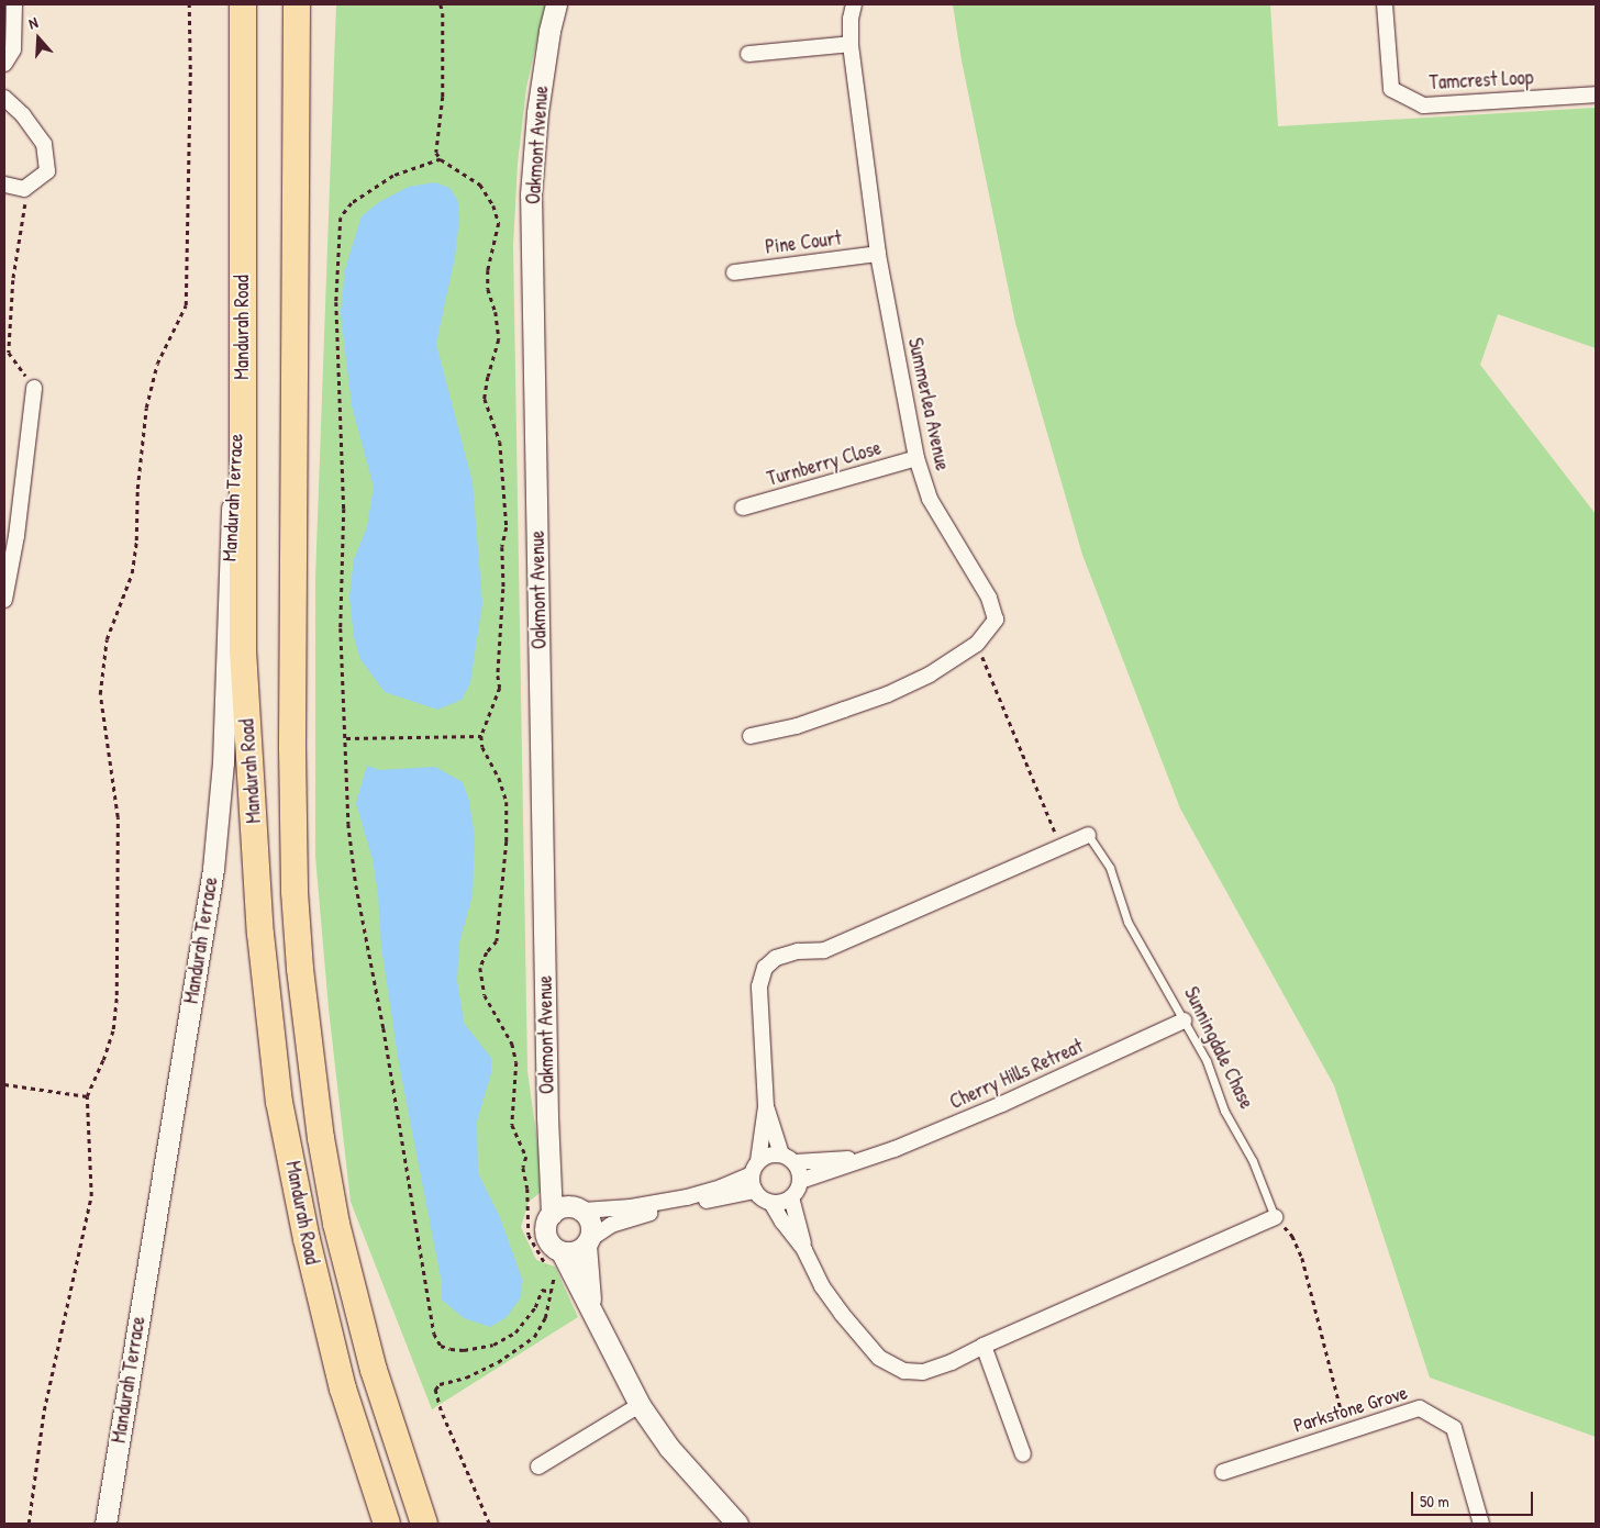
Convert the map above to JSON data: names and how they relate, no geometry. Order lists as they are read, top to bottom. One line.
{"streets":{"highway":["Mandurah Road"],"street":["Tamcrest Loop","Oakmont Avenue","Pine Court","Summerlea Avenue","Turnberry Close","Mandurah Terrace","Sunningdale Chase","Cherry Hills Retreat","Parkstone Grove"]},"crossings":[["Pine Court","Summerlea Avenue"],["Mandurah Road","Mandurah Terrace"],["Summerlea Avenue","Turnberry Close"],["Sunningdale Chase","Cherry Hills Retreat"]],"scale_bar":"50 m","north":"top"}
